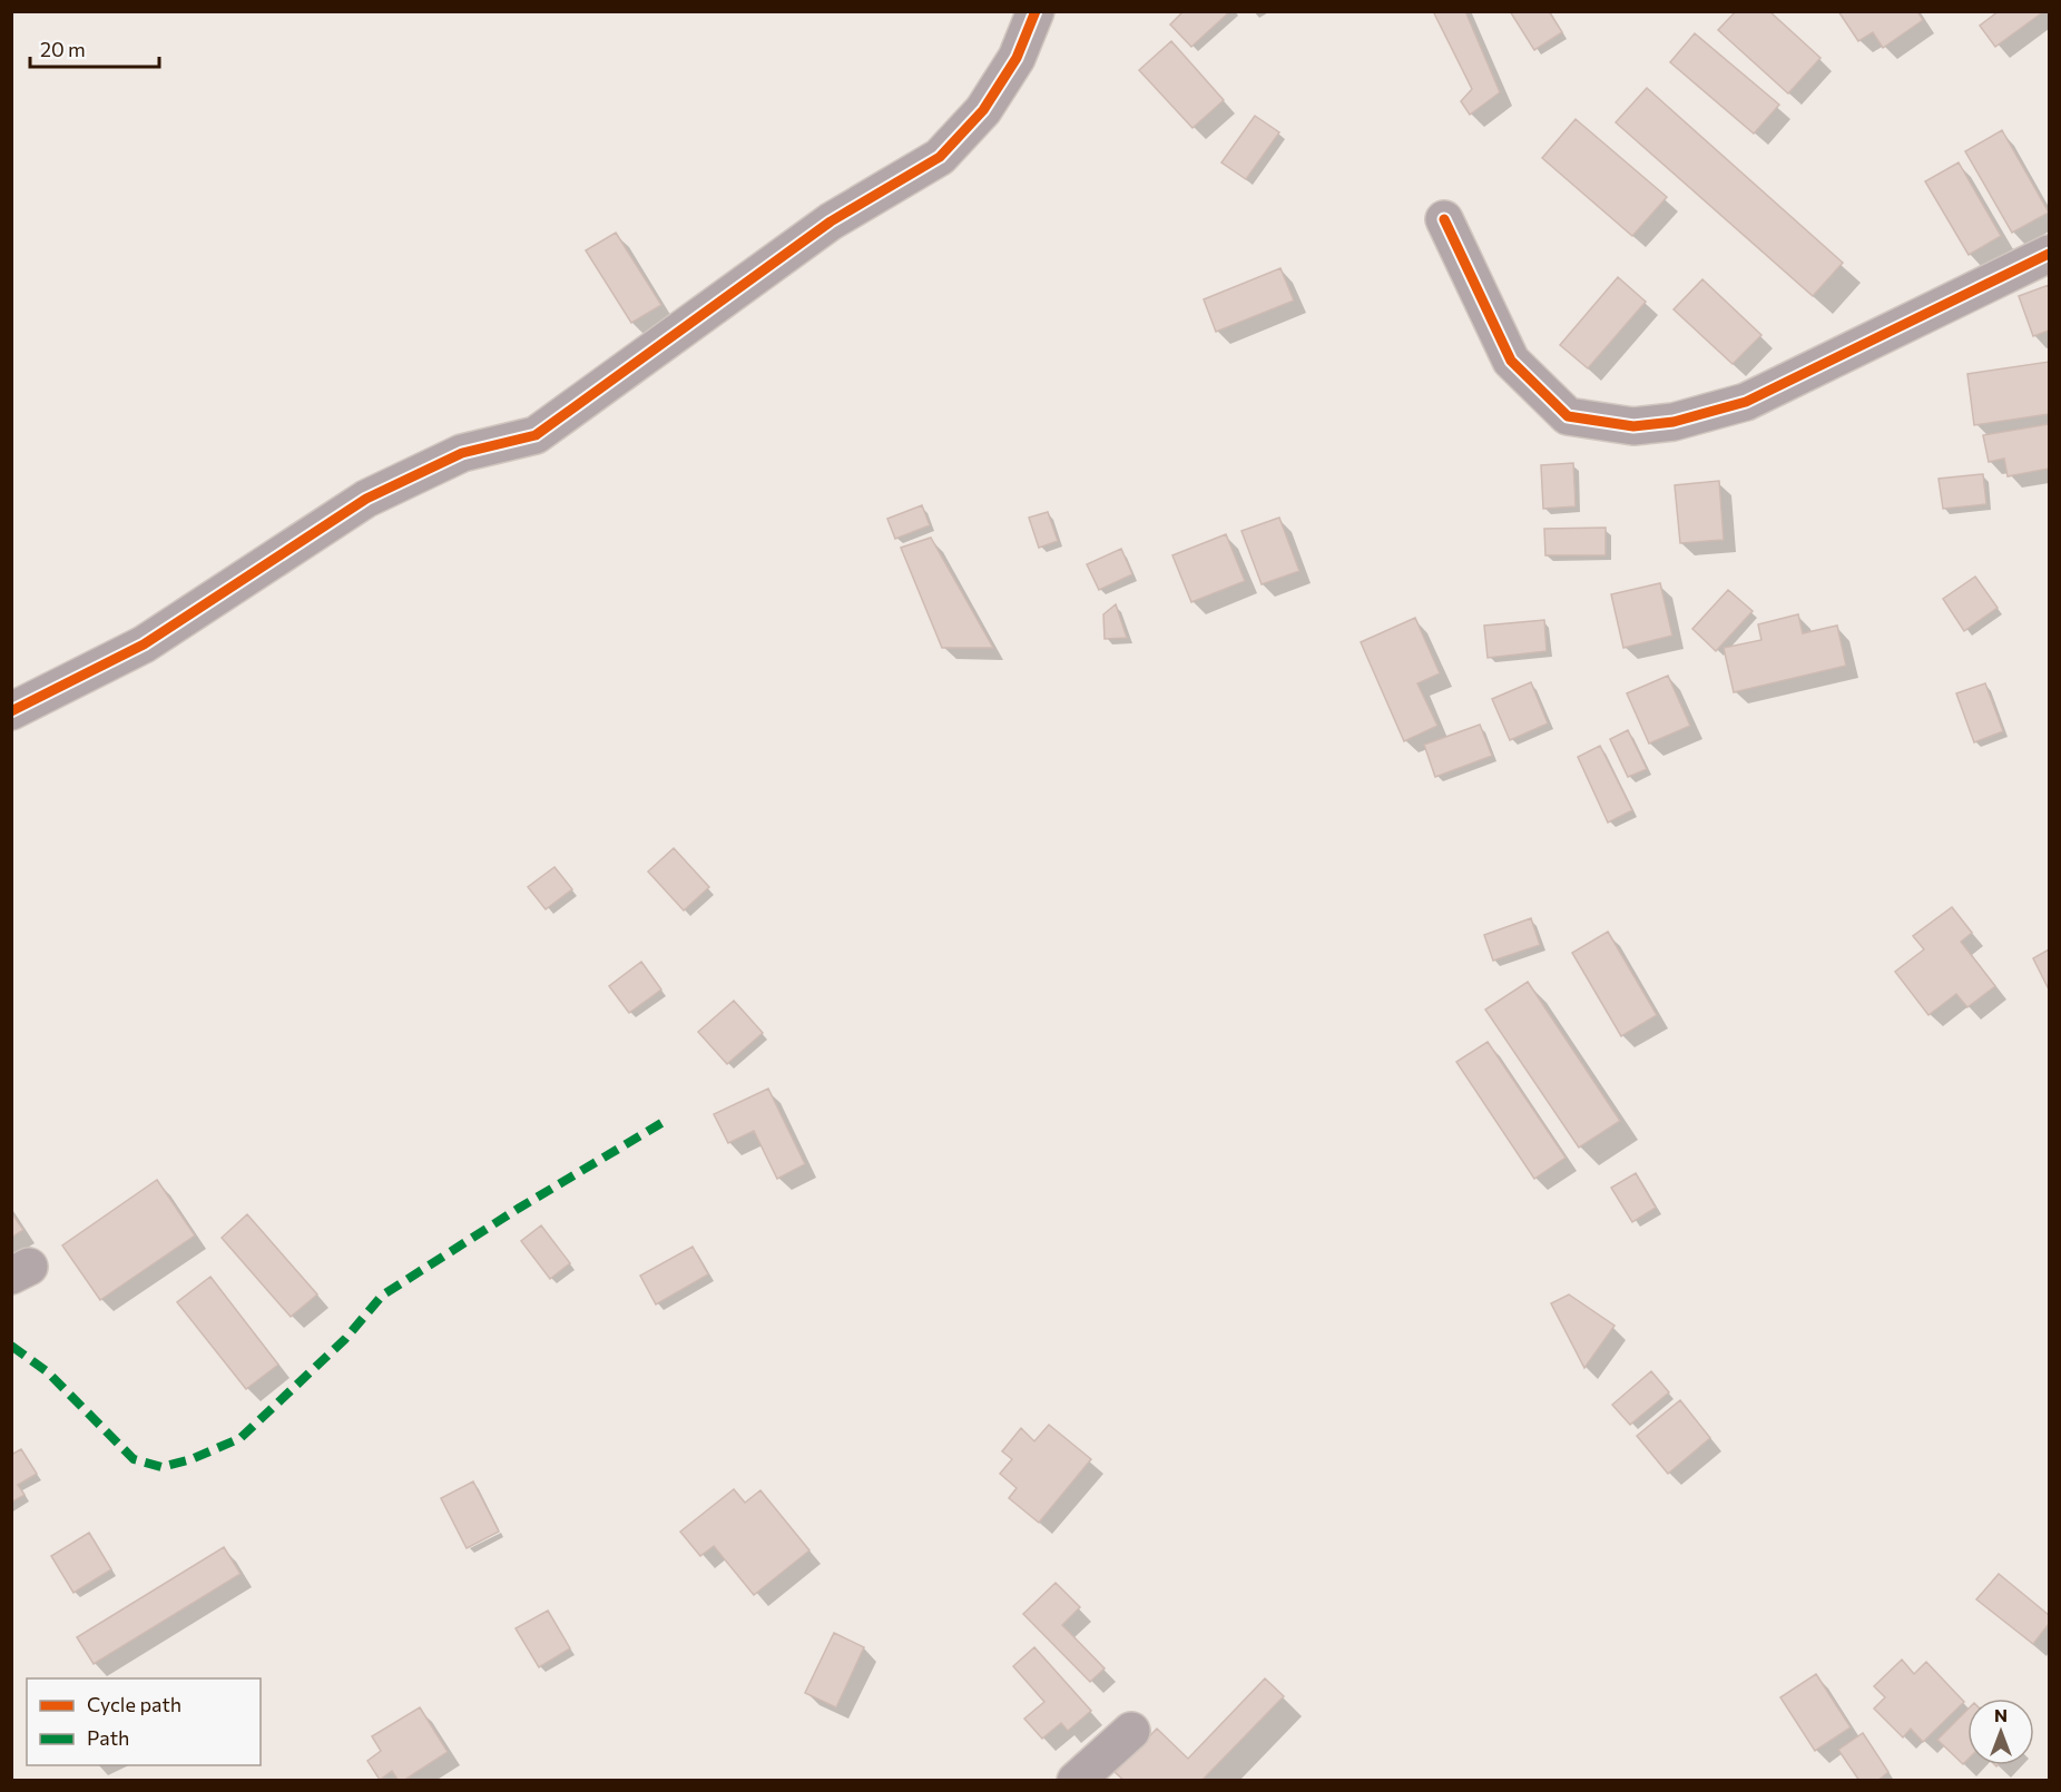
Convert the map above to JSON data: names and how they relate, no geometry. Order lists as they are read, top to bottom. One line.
{"legend":["Cycle path","Path"],"scale_bar":"20 m","north":"top"}
